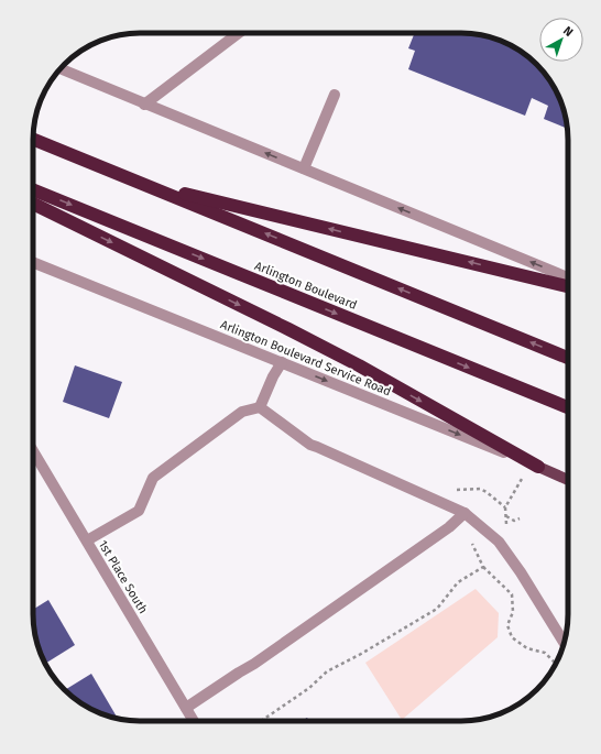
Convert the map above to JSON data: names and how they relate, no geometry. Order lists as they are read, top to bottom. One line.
{"streets":{"highway":["Arlington Boulevard"],"main road":["Arlington Boulevard Service Road"],"street":["1st Place South"]},"north":"top right"}
